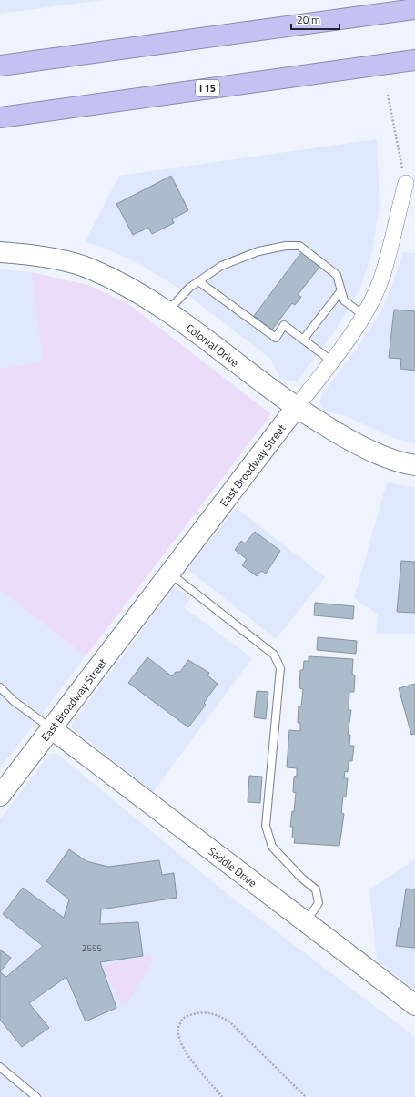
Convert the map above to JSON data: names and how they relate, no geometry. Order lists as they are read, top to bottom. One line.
{"streets":{"highway":["I 15"],"street":["Colonial Drive","East Broadway Street","Saddle Drive"]},"crossings":[["Colonial Drive","East Broadway Street"],["East Broadway Street","Saddle Drive"]],"house_numbers":["2555"],"scale_bar":"20 m"}
